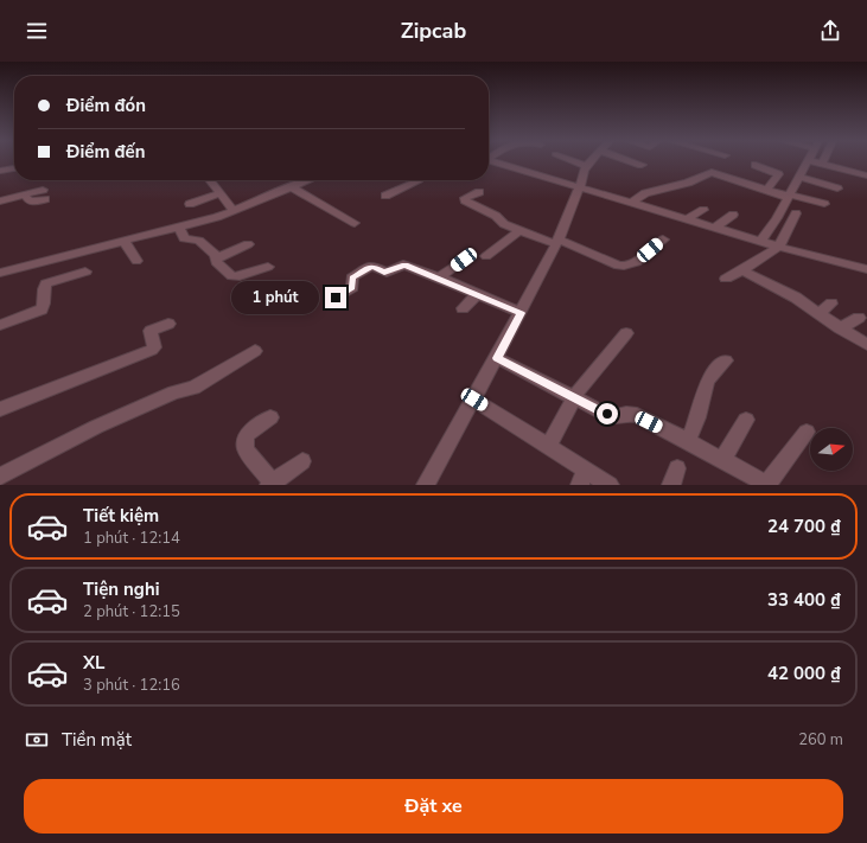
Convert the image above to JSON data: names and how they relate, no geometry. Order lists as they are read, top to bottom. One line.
{"north":"right","page":{"header":"Zipcab","banner":["Điểm đón","Điểm đến"],"bubble":"1 phút","list":[{"name":"Tiết kiệm","note":"1 phút · 12:14","value":"24 700 ₫"},{"name":"Tiện nghi","note":"2 phút · 12:15","value":"33 400 ₫"},{"name":"XL","note":"3 phút · 12:16","value":"42 000 ₫"}],"pay":["Tiền mặt","260 m"],"buttons":"Đặt xe"}}
